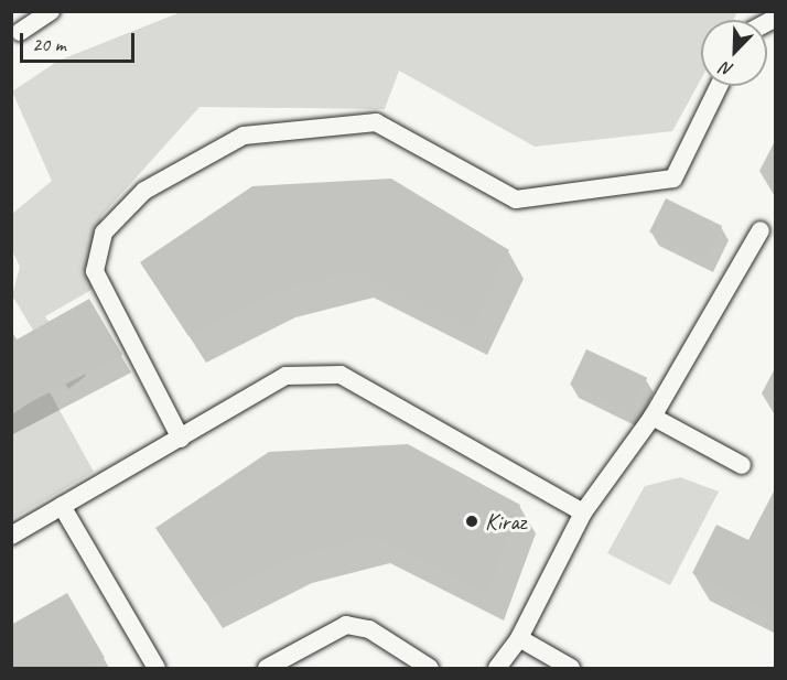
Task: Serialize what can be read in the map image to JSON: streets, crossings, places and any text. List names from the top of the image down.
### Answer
{
  "places": ["Kiraz"],
  "scale_bar": "20 m",
  "north": "bottom left"
}
